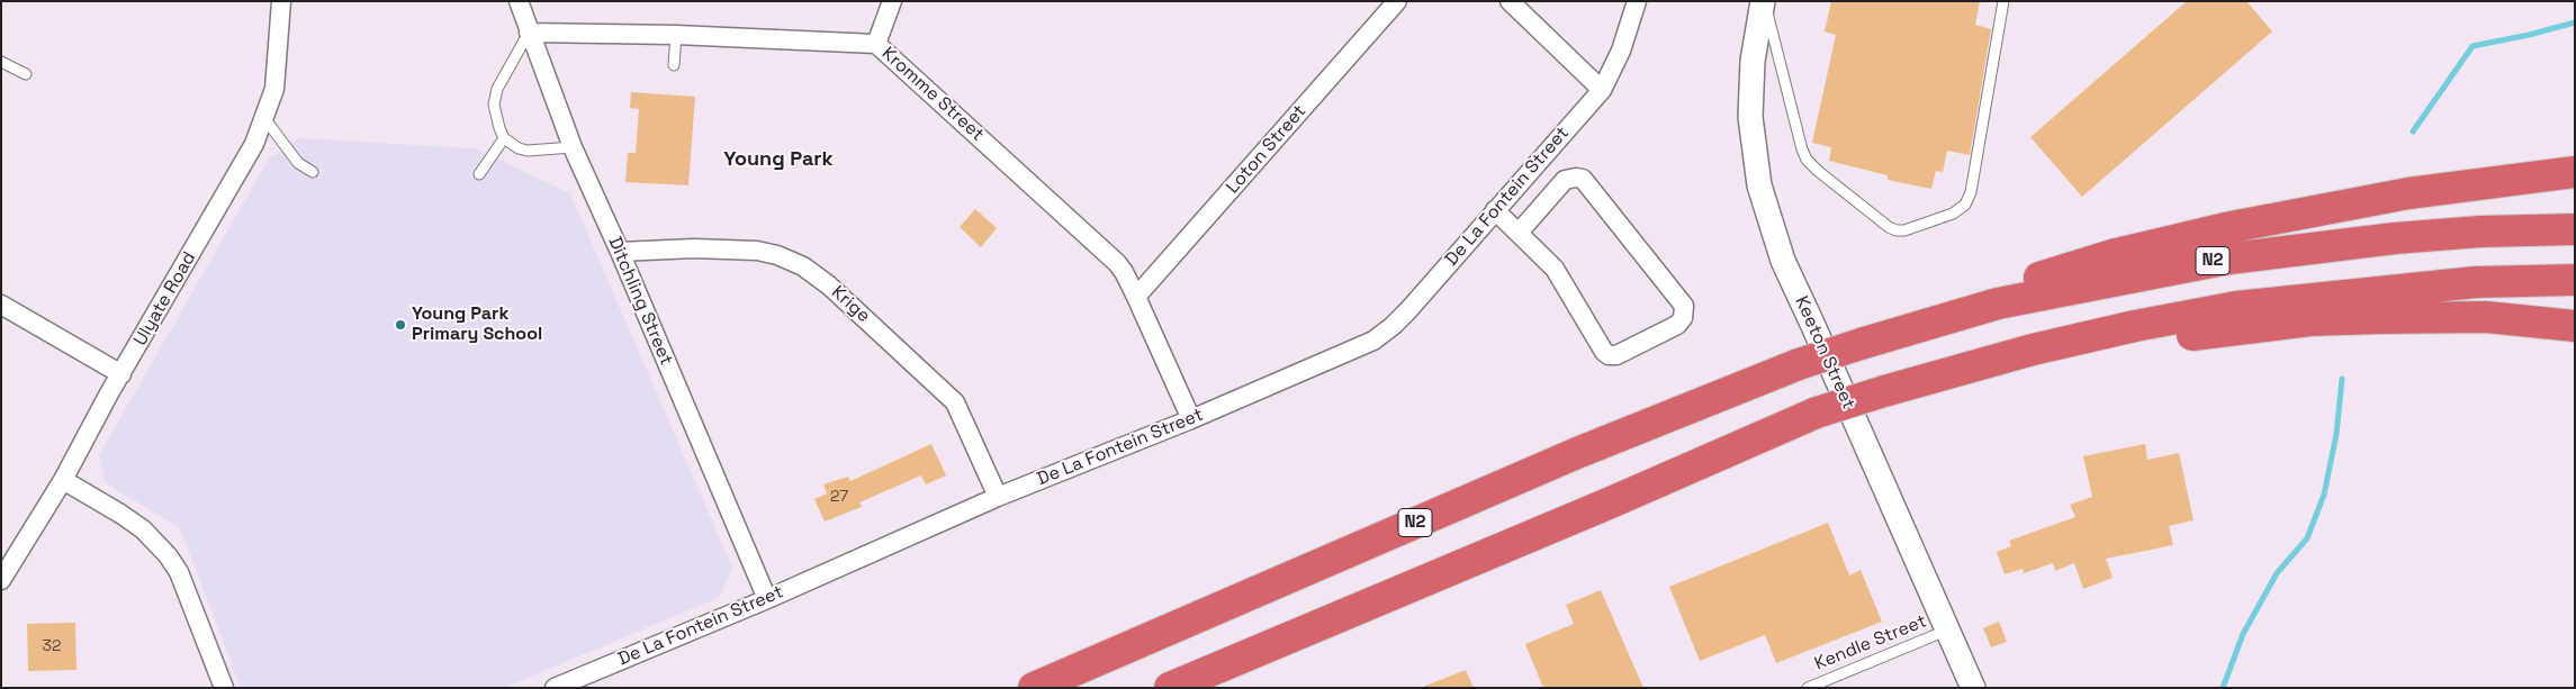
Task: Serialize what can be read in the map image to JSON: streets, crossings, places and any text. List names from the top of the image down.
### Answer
{
  "streets": {
    "highway": ["N2"],
    "street": [
      "Kromme Street",
      "Loton Street",
      "De La Fontein Street",
      "Ulyate Road",
      "Ditchling Street",
      "Krige",
      "Keeton Street"
    ],
    "lane": ["Kendle Street"]
  },
  "crossings": [
    ["Kromme Street", "Loton Street"],
    ["Kromme Street", "De La Fontein Street"],
    ["Kromme Street", "Ditchling Street"],
    ["De La Fontein Street", "Ditchling Street"],
    ["De La Fontein Street", "Krige"],
    ["Ditchling Street", "Krige"],
    ["Keeton Street", "Kendle Street"]
  ],
  "districts": ["Young Park"],
  "places": ["Young Park Primary School"],
  "house_numbers": ["27", "32"]
}
